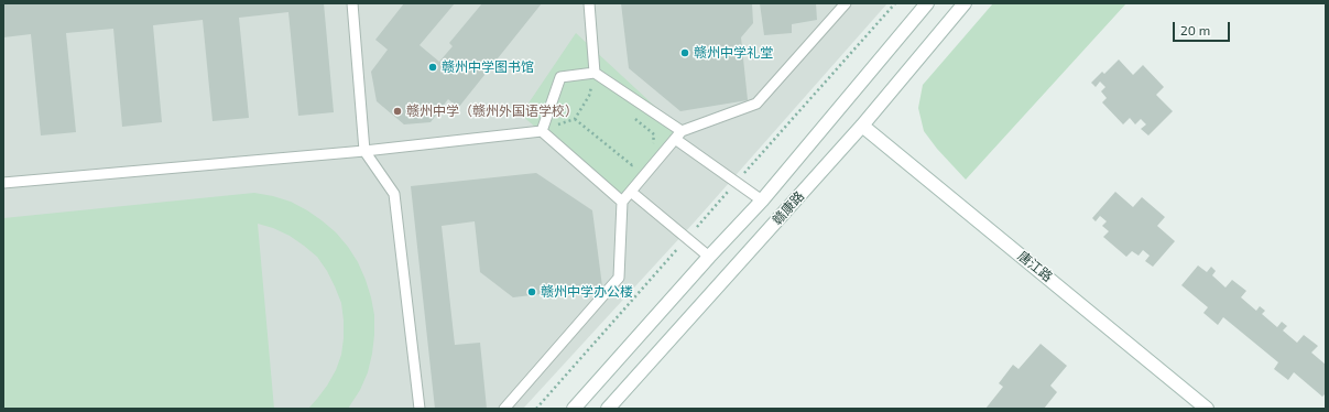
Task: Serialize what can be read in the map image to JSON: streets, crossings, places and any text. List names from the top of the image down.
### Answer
{
  "streets": {
    "main road": ["赣康路", "唐江路"]
  },
  "crossings": [
    ["赣康路", "唐江路"]
  ],
  "places": [
    "赣州中学礼堂",
    "赣州中学图书馆",
    "赣州中学（赣州外国语学校）",
    "赣州中学办公楼"
  ],
  "scale_bar": "20 m"
}
